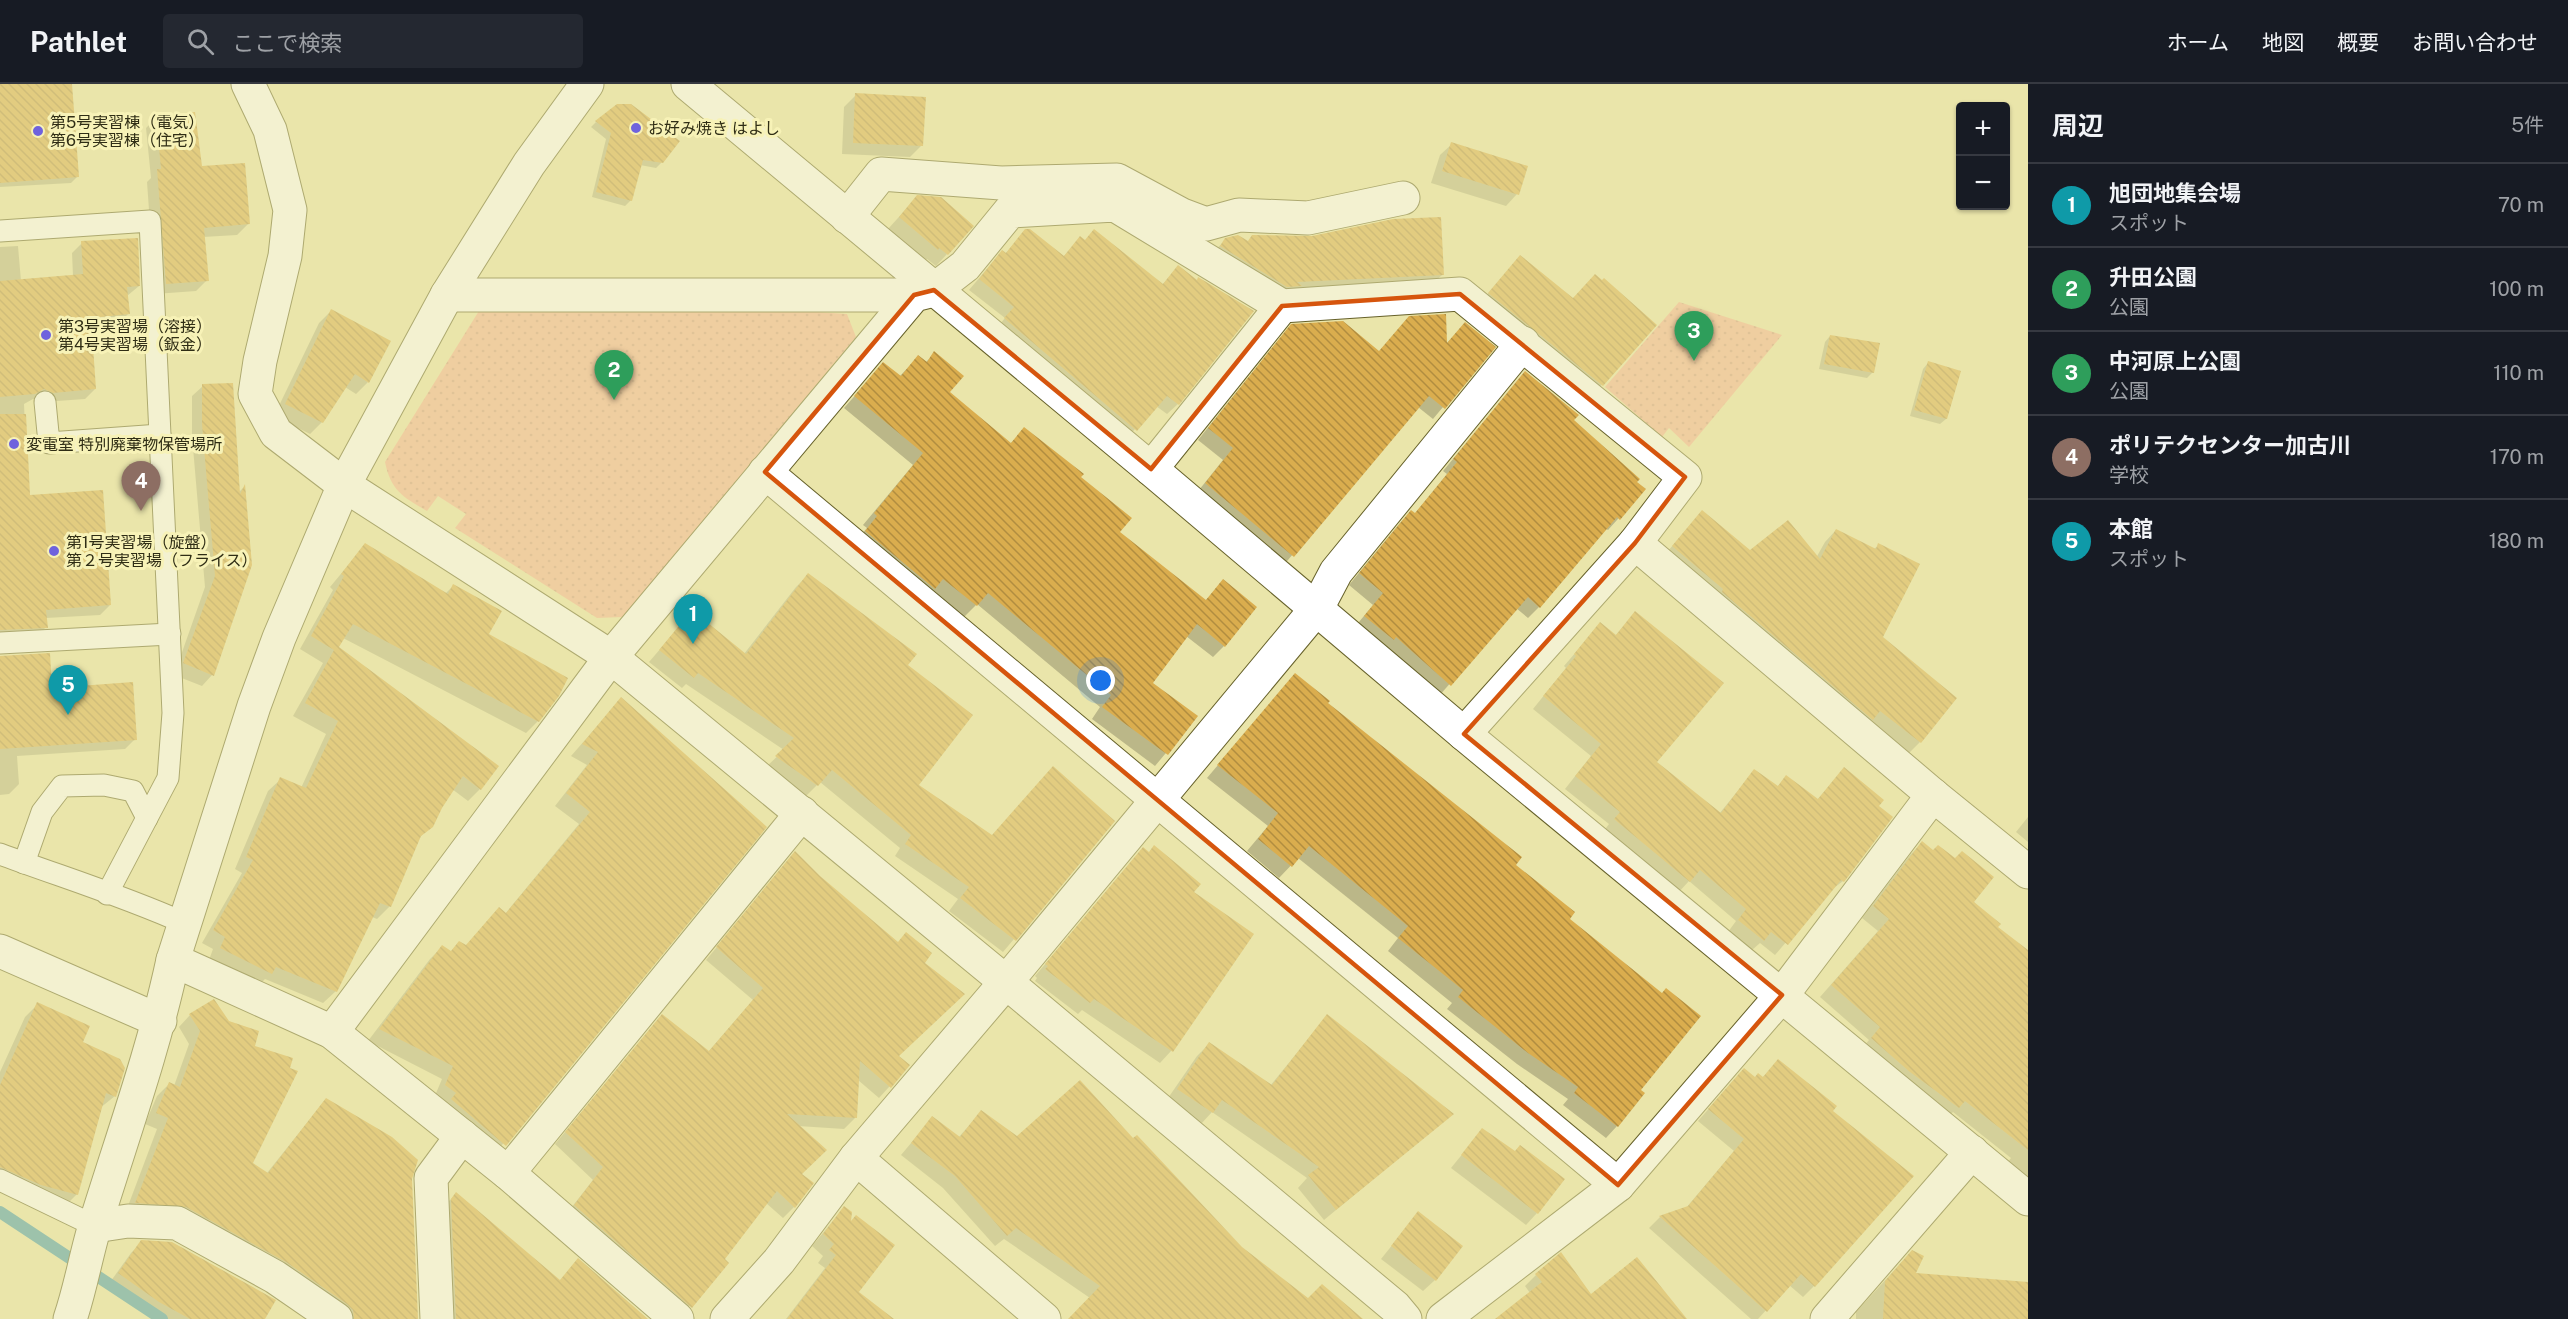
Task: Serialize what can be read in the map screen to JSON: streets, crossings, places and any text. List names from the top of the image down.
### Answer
{
  "places": [
    "お好み焼き はよし",
    "第5号実習棟（電気） 第6号実習棟（住宅）",
    "第3号実習場（溶接） 第4号実習場（鈑金）",
    "変電室 特別廃棄物保管場所",
    "第1号実習場（旋盤） 第２号実習場（フライス）"
  ],
  "page": {
    "header": "Pathlet",
    "search": "ここで検索",
    "nav": [
      "ホーム",
      "地図",
      "概要",
      "お問い合わせ"
    ],
    "heading": ["周辺", "5件"],
    "map_buttons": ["+", "−"],
    "list": [
      {
        "mark": "1",
        "name": "旭団地集会場",
        "note": "スポット",
        "value": "70 m"
      },
      {
        "mark": "2",
        "name": "升田公園",
        "note": "公園",
        "value": "100 m"
      },
      {
        "mark": "3",
        "name": "中河原上公園",
        "note": "公園",
        "value": "110 m"
      },
      {
        "mark": "4",
        "name": "ポリテクセンター加古川",
        "note": "学校",
        "value": "170 m"
      },
      {
        "mark": "5",
        "name": "本館",
        "note": "スポット",
        "value": "180 m"
      }
    ],
    "pins": [
      "3",
      "2",
      "4",
      "1",
      "5"
    ]
  }
}
